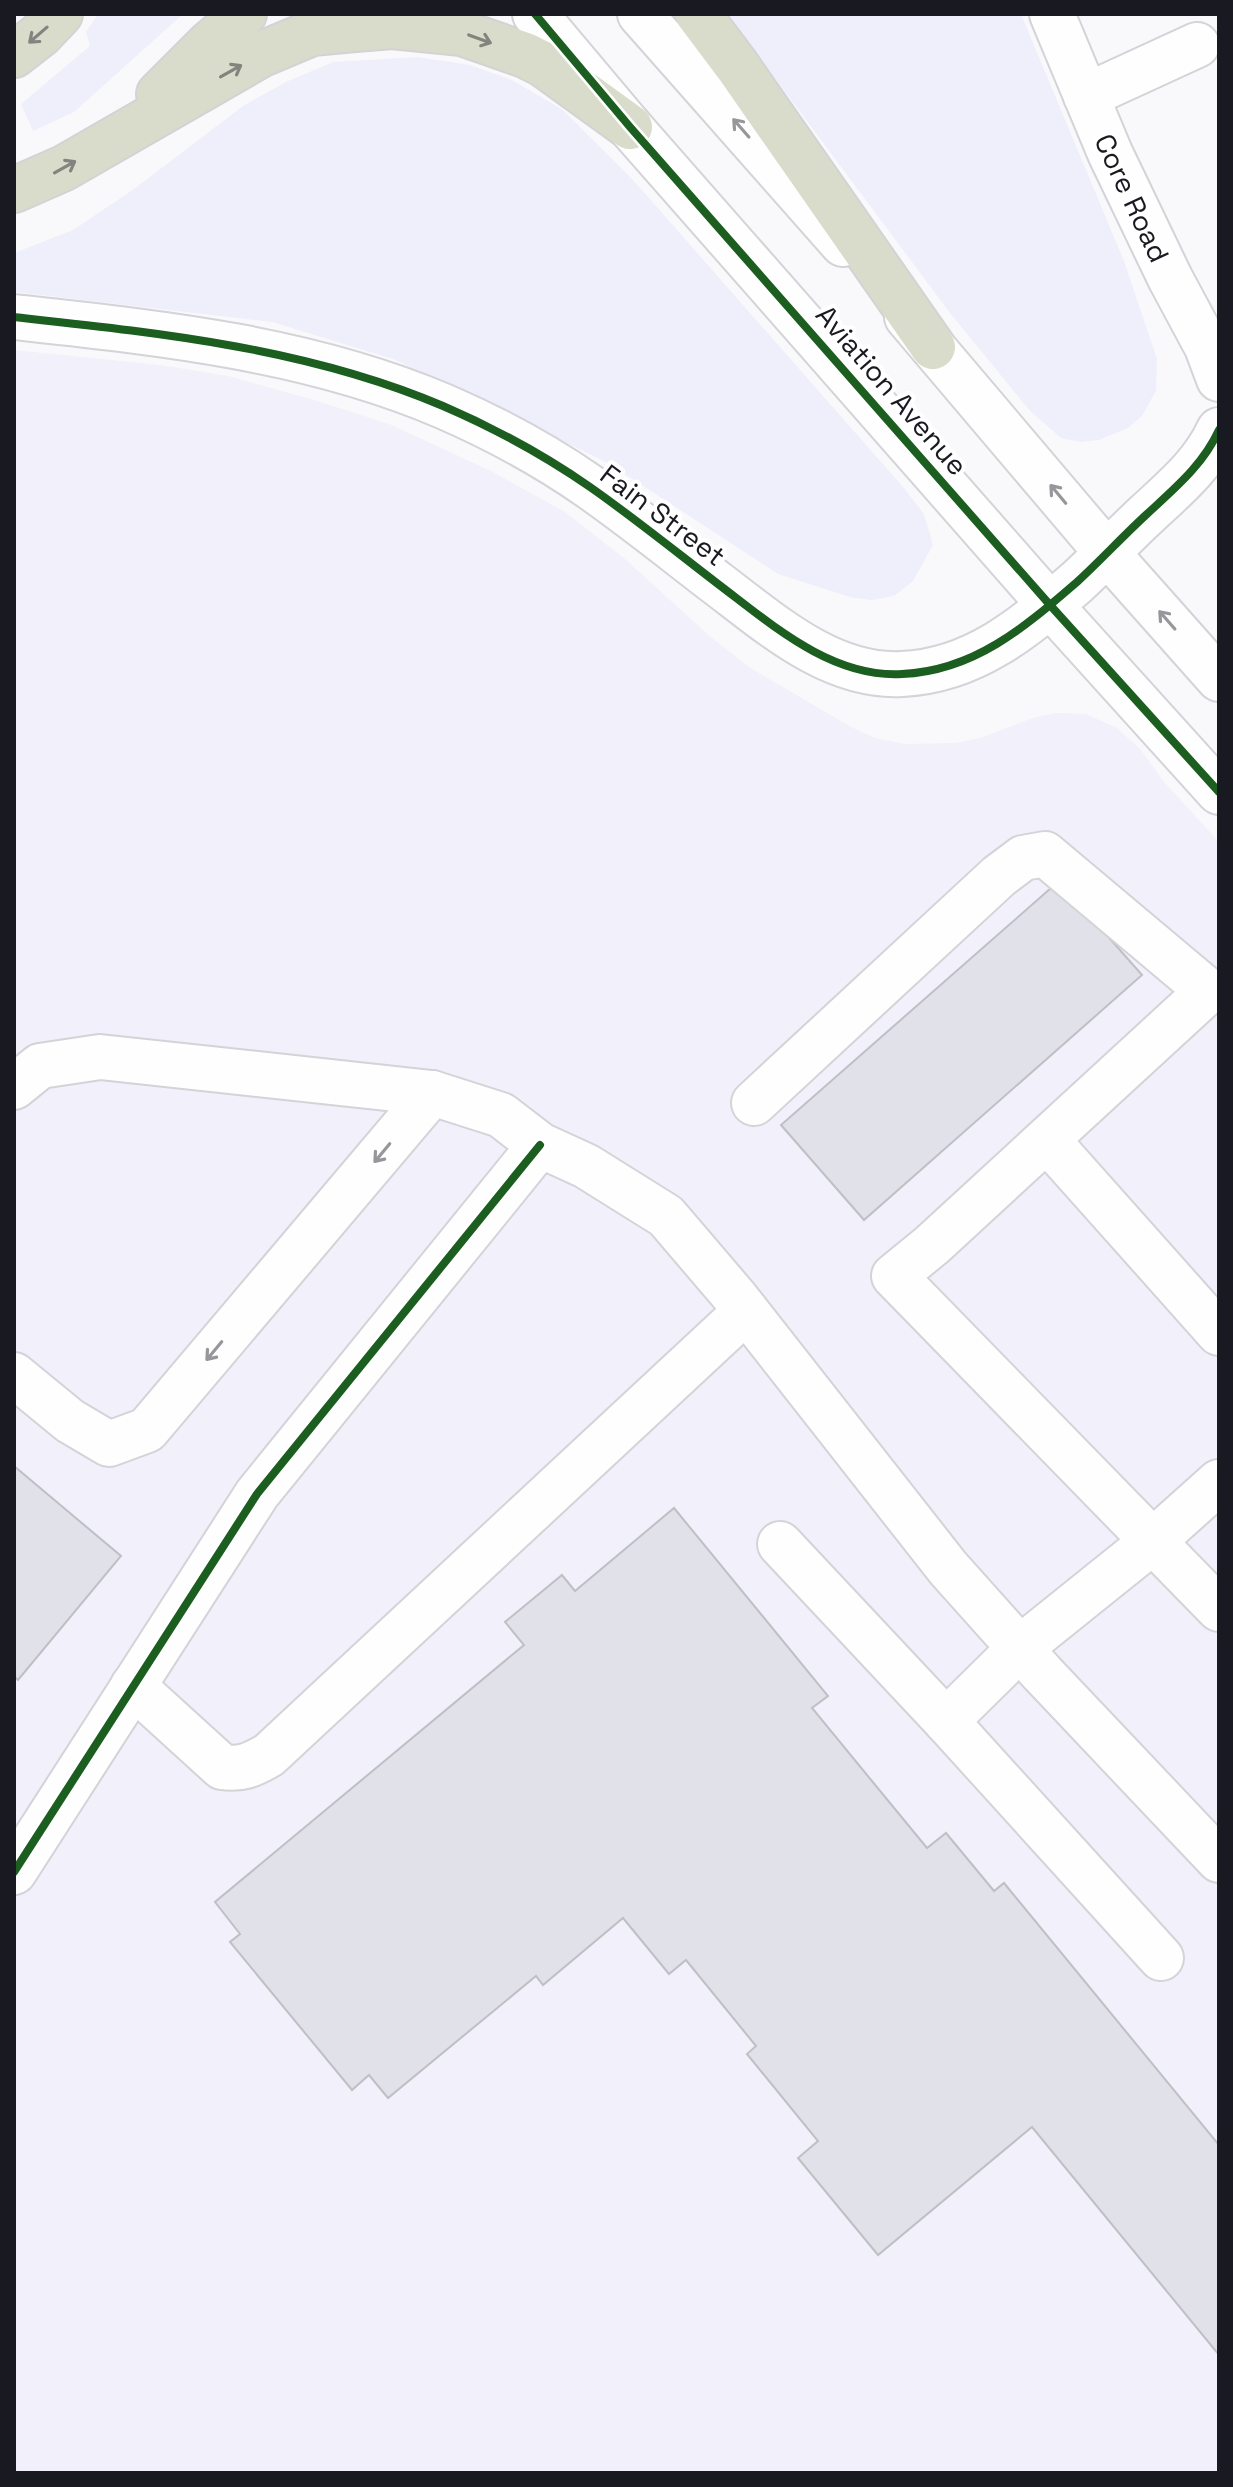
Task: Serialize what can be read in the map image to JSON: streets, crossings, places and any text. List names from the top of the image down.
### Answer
{
  "streets": {
    "street": ["Core Road", "Aviation Avenue", "Fain Street"]
  },
  "crossings": [
    ["Aviation Avenue", "Fain Street"]
  ]
}
